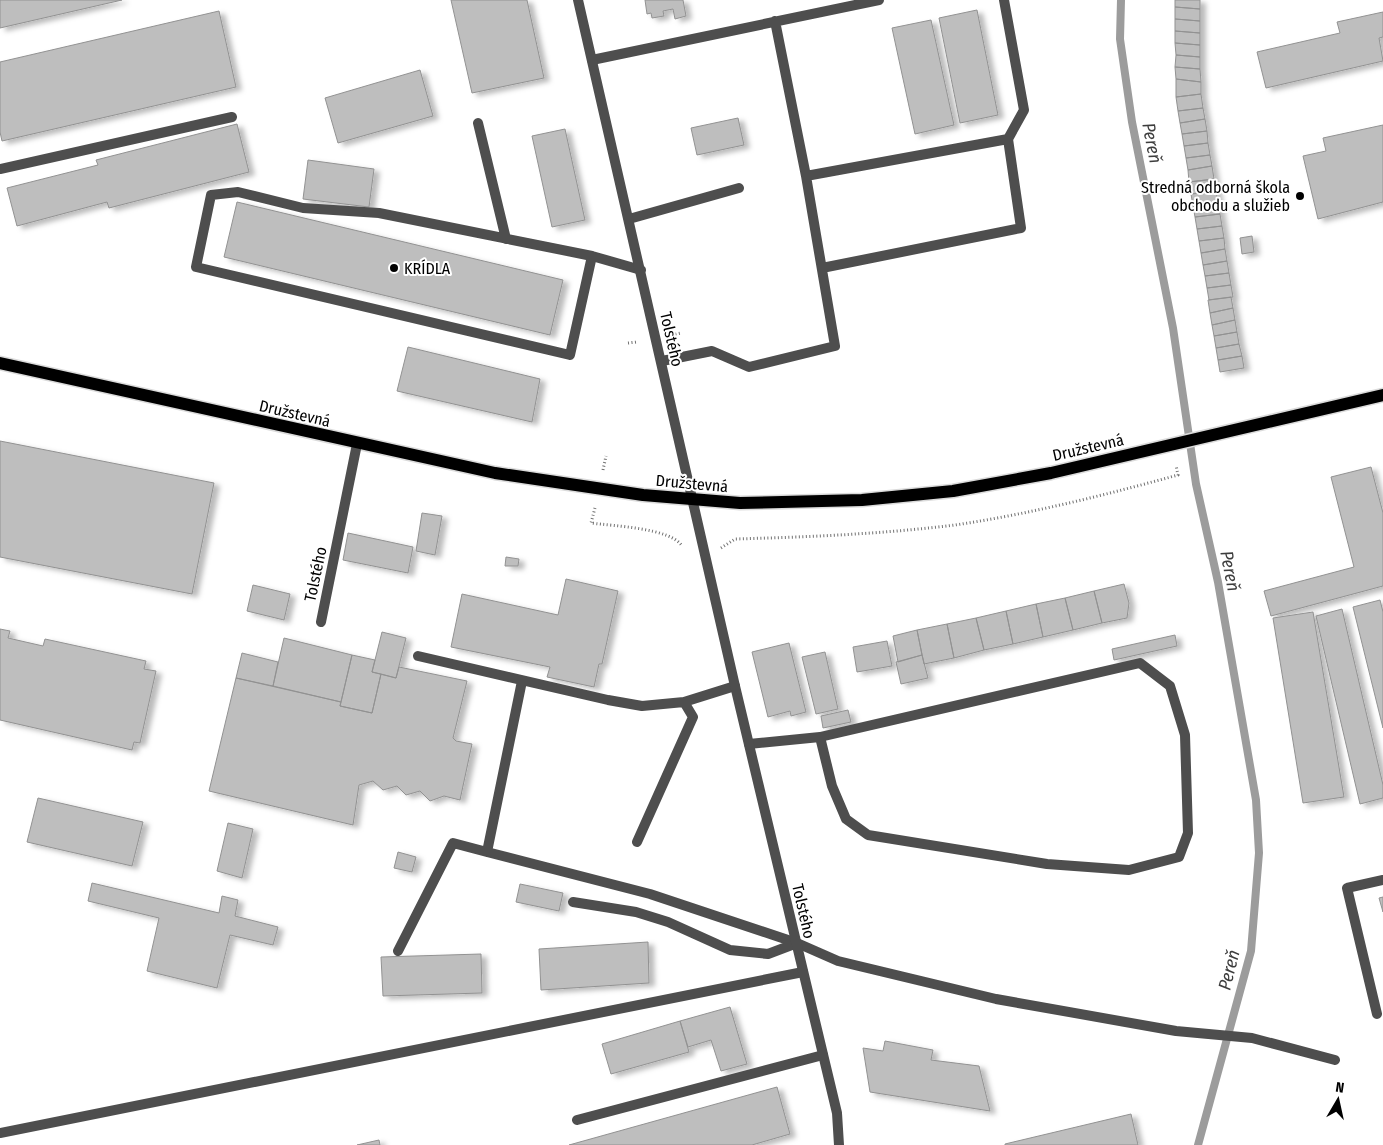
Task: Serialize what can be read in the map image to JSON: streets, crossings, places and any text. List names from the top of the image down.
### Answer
{
  "streets": {
    "main road": ["Družstevná"],
    "street": ["Tolstého"]
  },
  "crossings": [
    ["Tolstého", "Družstevná"]
  ],
  "water": ["Pereň"],
  "places": ["Stredná odborná škola obchodu a služieb", "KRÍDLA"],
  "north": "top"
}
